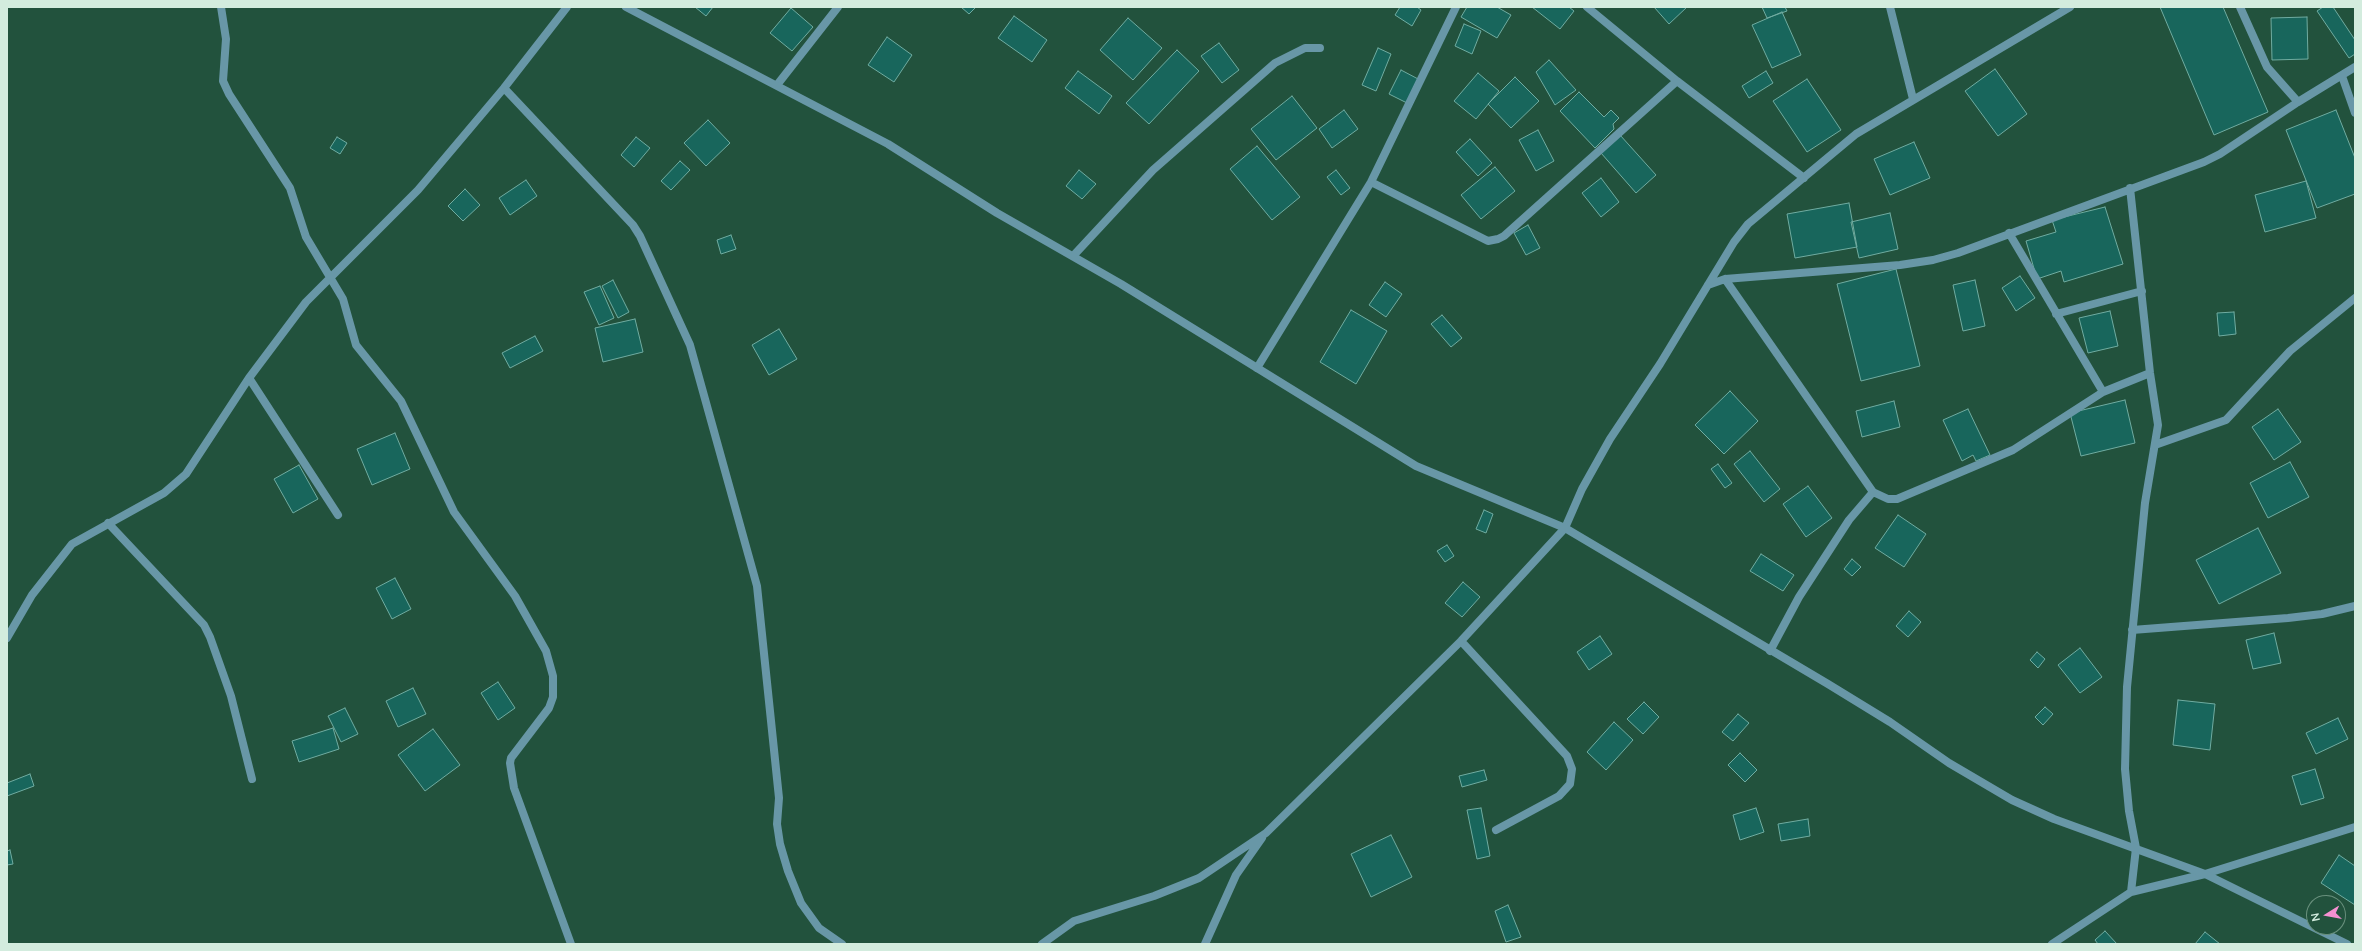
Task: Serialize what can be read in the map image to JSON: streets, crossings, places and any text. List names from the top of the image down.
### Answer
{
  "north": "left"
}
